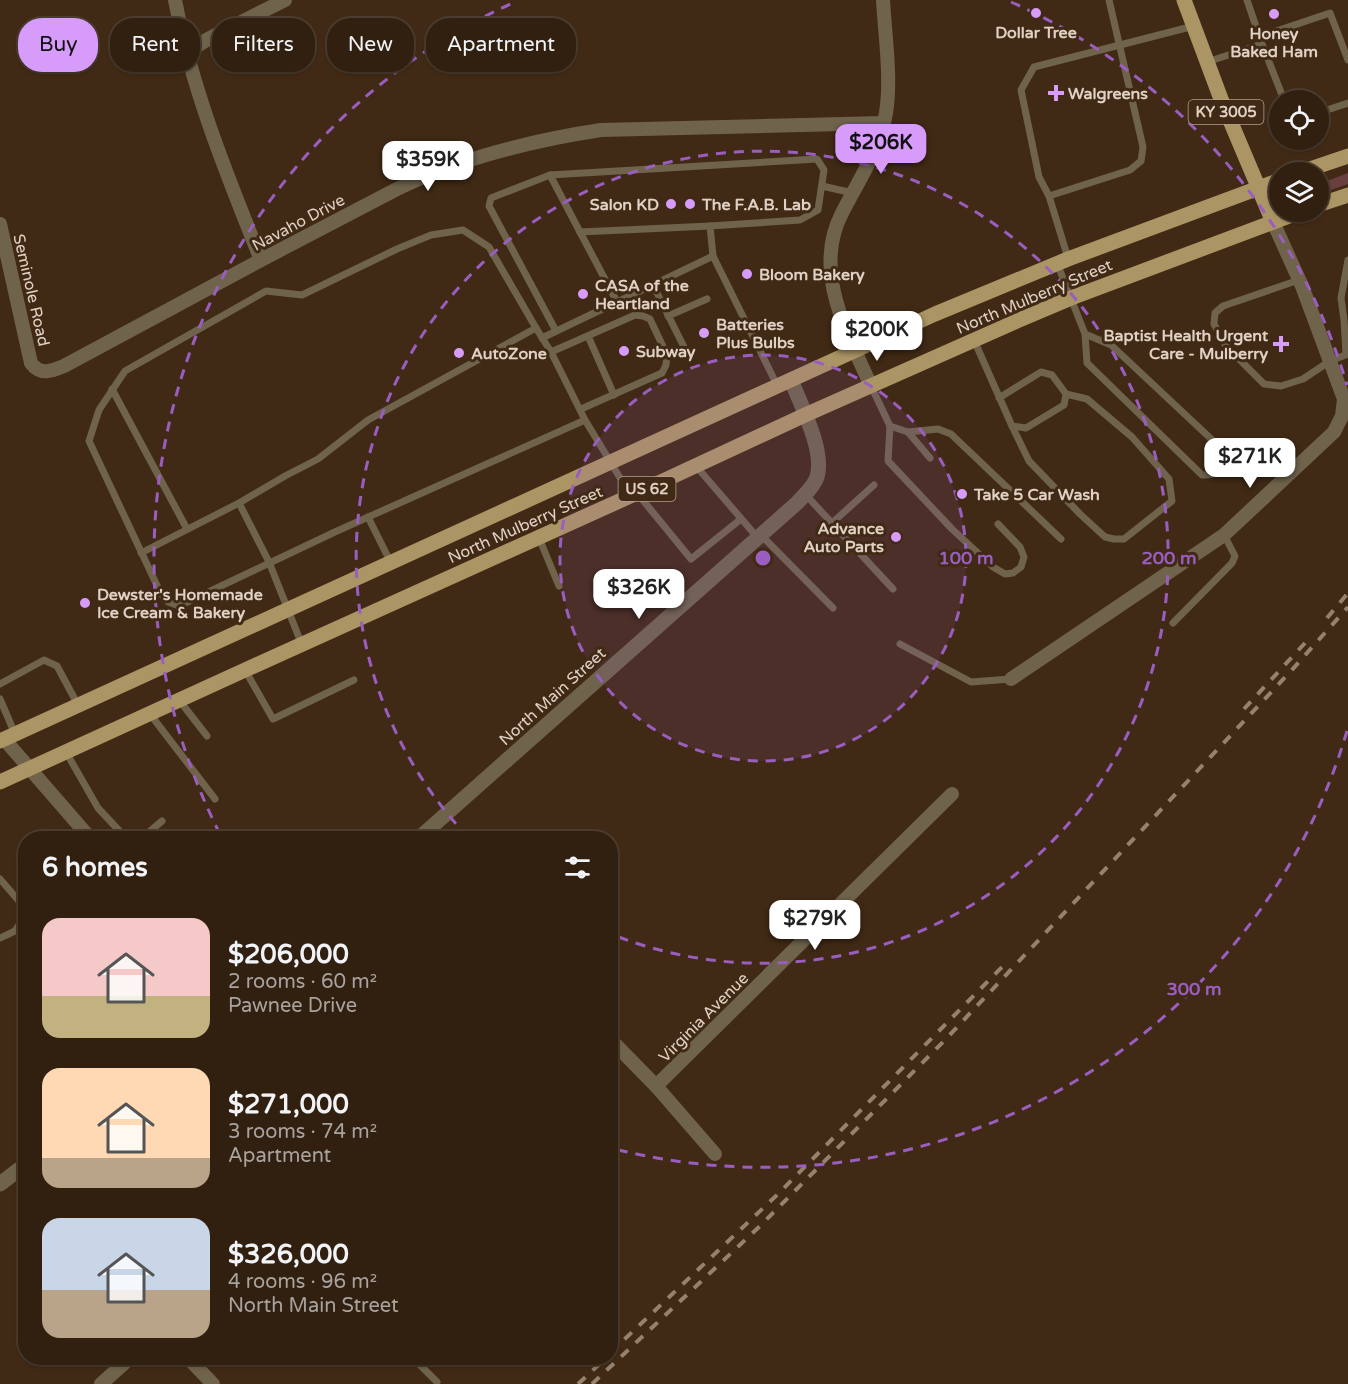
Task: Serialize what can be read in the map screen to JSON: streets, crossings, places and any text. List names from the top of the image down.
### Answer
{
  "streets": {
    "main road": ["KY 3005", "North Mulberry Street", "US 62"],
    "street": [
      "Navaho Drive",
      "Seminole Road",
      "North Main Street",
      "Virginia Avenue"
    ]
  },
  "crossings": [
    ["KY 3005", "North Mulberry Street"],
    ["Navaho Drive", "Seminole Road"],
    ["North Mulberry Street", "North Main Street"]
  ],
  "places": {
    "other": [
      "Dollar Tree",
      "Honey Baked Ham",
      "Salon KD",
      "The F.A.B. Lab",
      "Bloom Bakery",
      "CASA of the Heartland",
      "Batteries Plus Bulbs",
      "Subway",
      "AutoZone",
      "Take 5 Car Wash",
      "Advance Auto Parts",
      "Dewster's Homemade Ice Cream & Bakery"
    ],
    "health": ["Walgreens", "Baptist Health Urgent Care - Mulberry"]
  },
  "page": {
    "chip": [
      "Buy",
      "Rent",
      "Filters",
      "New",
      "Apartment"
    ],
    "price": [
      "$206K",
      "$359K",
      "$200K",
      "$271K",
      "$326K",
      "$279K"
    ],
    "heading": "6 homes",
    "list": [
      {
        "name": "$206,000",
        "note": "2 rooms · 60 m² · Pawnee Drive"
      },
      {
        "name": "$271,000",
        "note": "3 rooms · 74 m² · Apartment"
      },
      {
        "name": "$326,000",
        "note": "4 rooms · 96 m² · North Main Street"
      }
    ]
  },
  "rings": ["100 m", "200 m", "300 m"]
}
